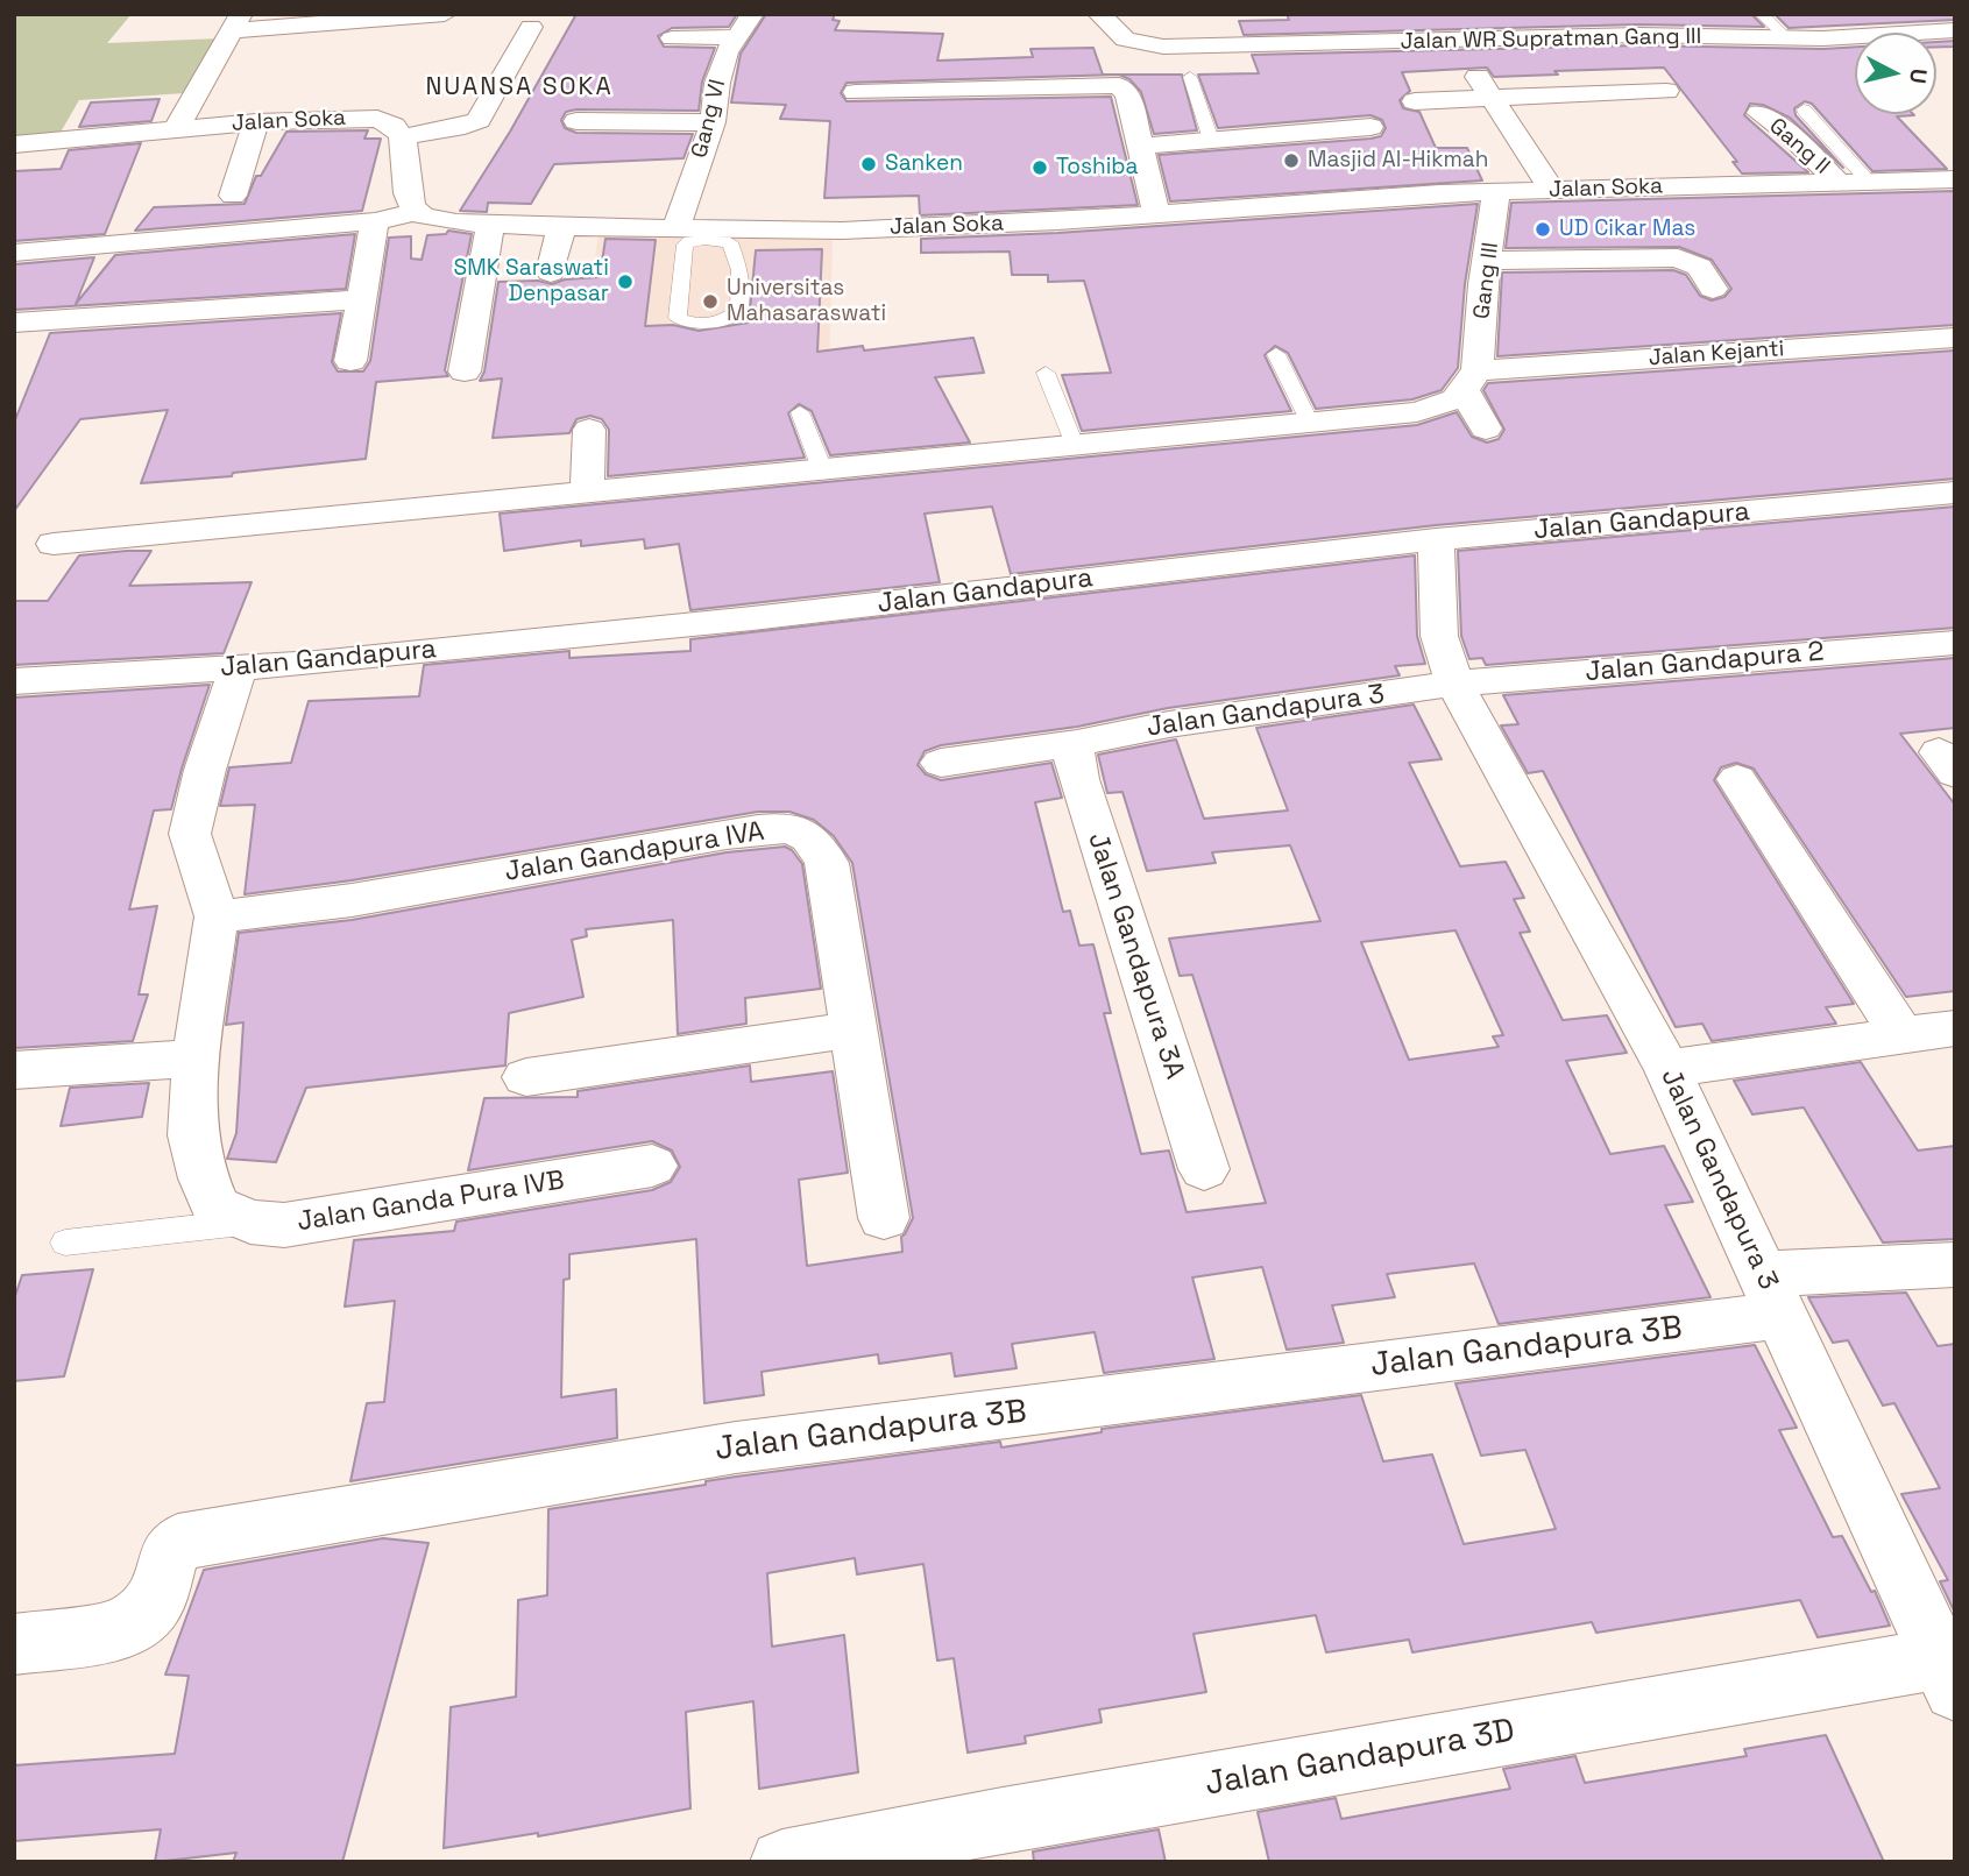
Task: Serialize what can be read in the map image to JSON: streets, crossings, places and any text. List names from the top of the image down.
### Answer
{
  "streets": {
    "street": [
      "Jalan WR Supratman Gang III",
      "Gang VI",
      "Jalan Soka",
      "Gang II",
      "Gang III",
      "Jalan Kejanti",
      "Jalan Gandapura",
      "Jalan Gandapura 2",
      "Jalan Gandapura 3",
      "Jalan Gandapura IVA",
      "Jalan Gandapura 3A",
      "Jalan Ganda Pura IVB",
      "Jalan Gandapura 3B",
      "Jalan Gandapura 3D"
    ]
  },
  "crossings": [
    ["Gang VI", "Jalan Soka"],
    ["Jalan Soka", "Gang II"],
    ["Jalan Soka", "Gang III"],
    ["Gang III", "Jalan Kejanti"],
    ["Jalan Gandapura", "Jalan Gandapura 3"],
    ["Jalan Gandapura 2", "Jalan Gandapura 3"],
    ["Jalan Gandapura 3", "Jalan Gandapura 3A"],
    ["Jalan Gandapura 3", "Jalan Gandapura 3B"],
    ["Jalan Gandapura 3", "Jalan Gandapura 3D"],
    ["Jalan Gandapura IVA", "Jalan Ganda Pura IVB"]
  ],
  "districts": ["NUANSA SOKA"],
  "places": [
    "Masjid Al-Hikmah",
    "Sanken",
    "Toshiba",
    "UD Cikar Mas",
    "SMK Saraswati Denpasar",
    "Universitas Mahasaraswati"
  ],
  "north": "right"
}
